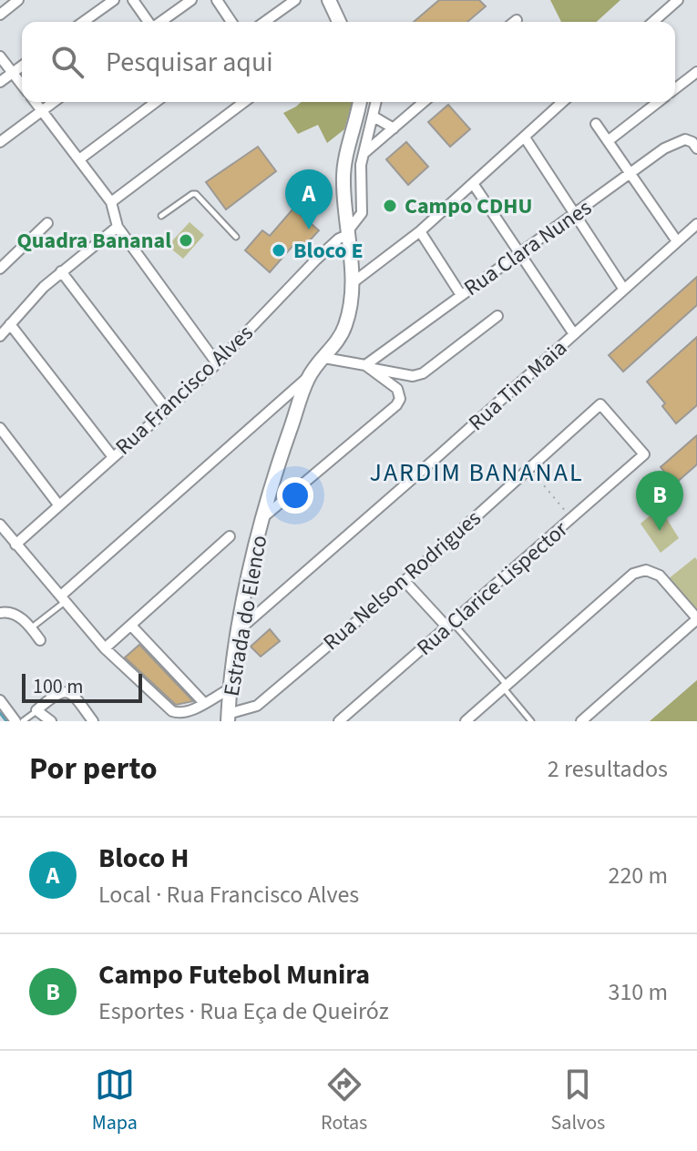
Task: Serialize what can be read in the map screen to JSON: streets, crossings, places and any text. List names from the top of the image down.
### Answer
{
  "streets": {
    "street": [
      "Rua Clara Nunes",
      "Rua Tim Maia",
      "Rua Francisco Alves",
      "Rua Nelson Rodrigues",
      "Rua Clarice Lispector",
      "Estrada do Elenco"
    ]
  },
  "crossings": [
    ["Rua Tim Maia", "Estrada do Elenco"],
    ["Rua Francisco Alves", "Estrada do Elenco"],
    ["Rua Nelson Rodrigues", "Rua Clarice Lispector"],
    ["Rua Nelson Rodrigues", "Estrada do Elenco"]
  ],
  "districts": ["JARDIM BANANAL"],
  "places": ["Campo CDHU", "Quadra Bananal", "Bloco E"],
  "scale_bar": "100 m",
  "page": {
    "search": "Pesquisar aqui",
    "pins": ["A", "B"],
    "scale": "100 m",
    "heading": ["Por perto", "2 resultados"],
    "list": [
      {
        "mark": "A",
        "name": "Bloco H",
        "note": "Local · Rua Francisco Alves",
        "value": "220 m"
      },
      {
        "mark": "B",
        "name": "Campo Futebol Munira",
        "note": "Esportes · Rua Eça de Queiróz",
        "value": "310 m"
      }
    ],
    "nav": ["Mapa", "Rotas", "Salvos"]
  }
}
